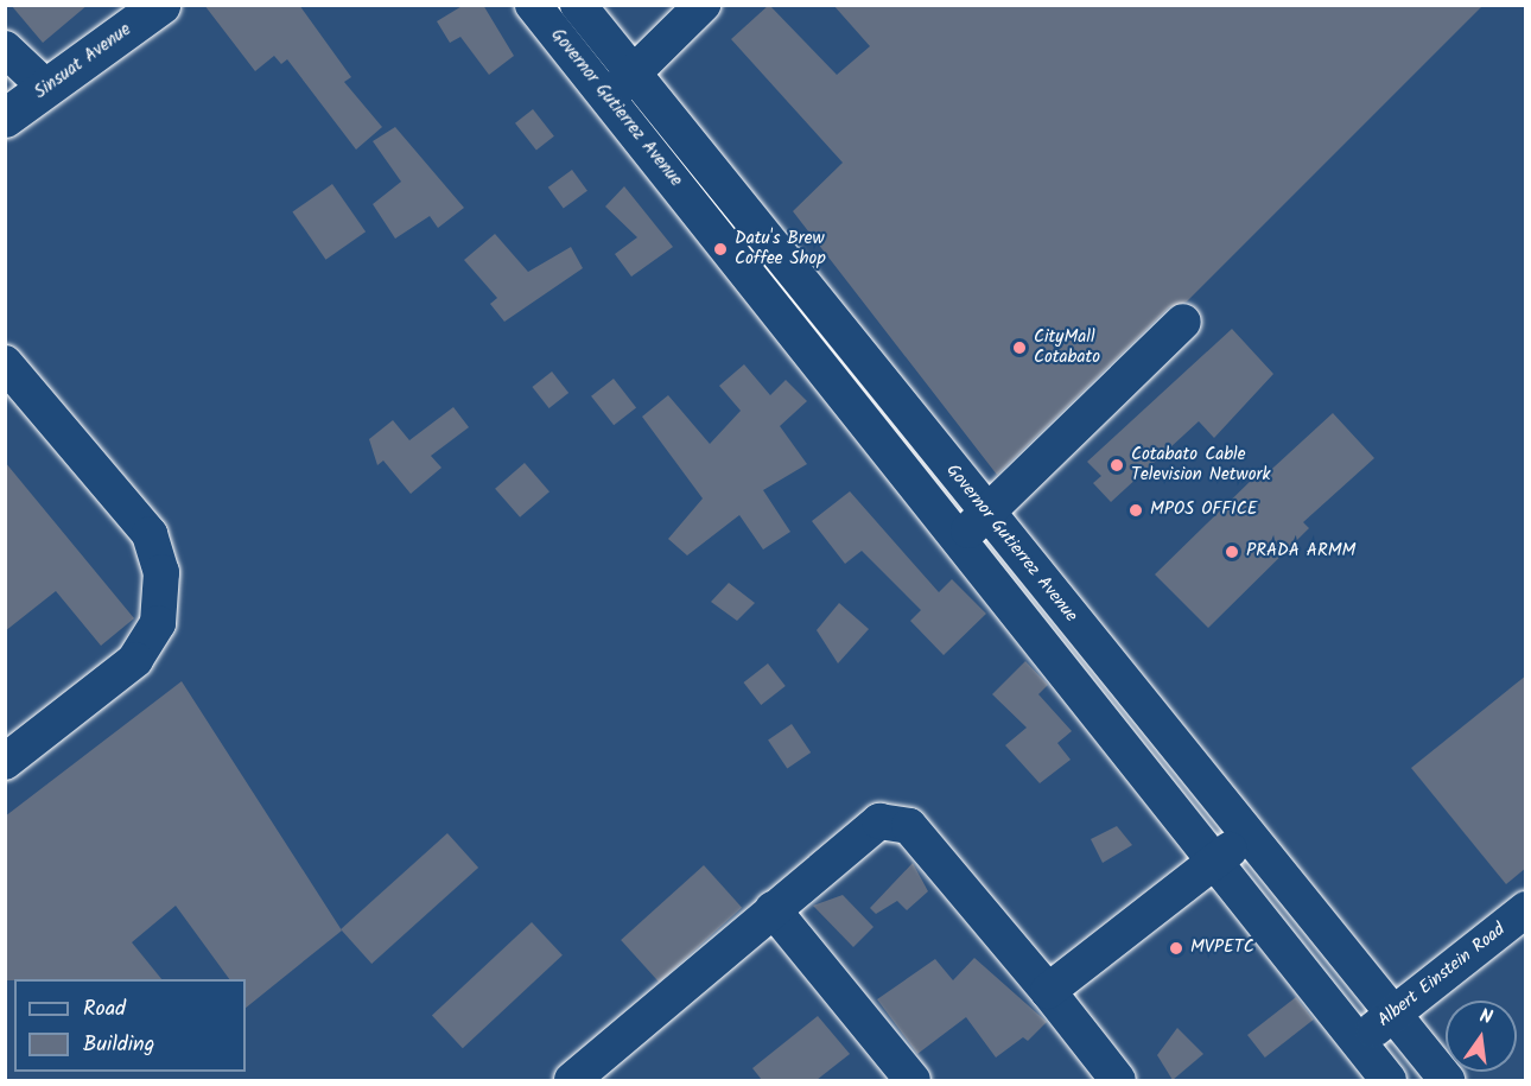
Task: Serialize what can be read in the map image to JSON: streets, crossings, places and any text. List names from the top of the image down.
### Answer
{
  "streets": {
    "main road": ["Sinsuat Avenue"],
    "street": ["Governor Gutierrez Avenue", "Albert Einstein Road"]
  },
  "crossings": [
    ["Governor Gutierrez Avenue", "Albert Einstein Road"]
  ],
  "places": [
    "Datu's Brew Coffee Shop",
    "CityMall Cotabato",
    "Cotabato Cable Television Network",
    "MPOS OFFICE",
    "PRADA ARMM",
    "MVPETC"
  ],
  "legend": ["Road", "Building"],
  "north": "top"
}
